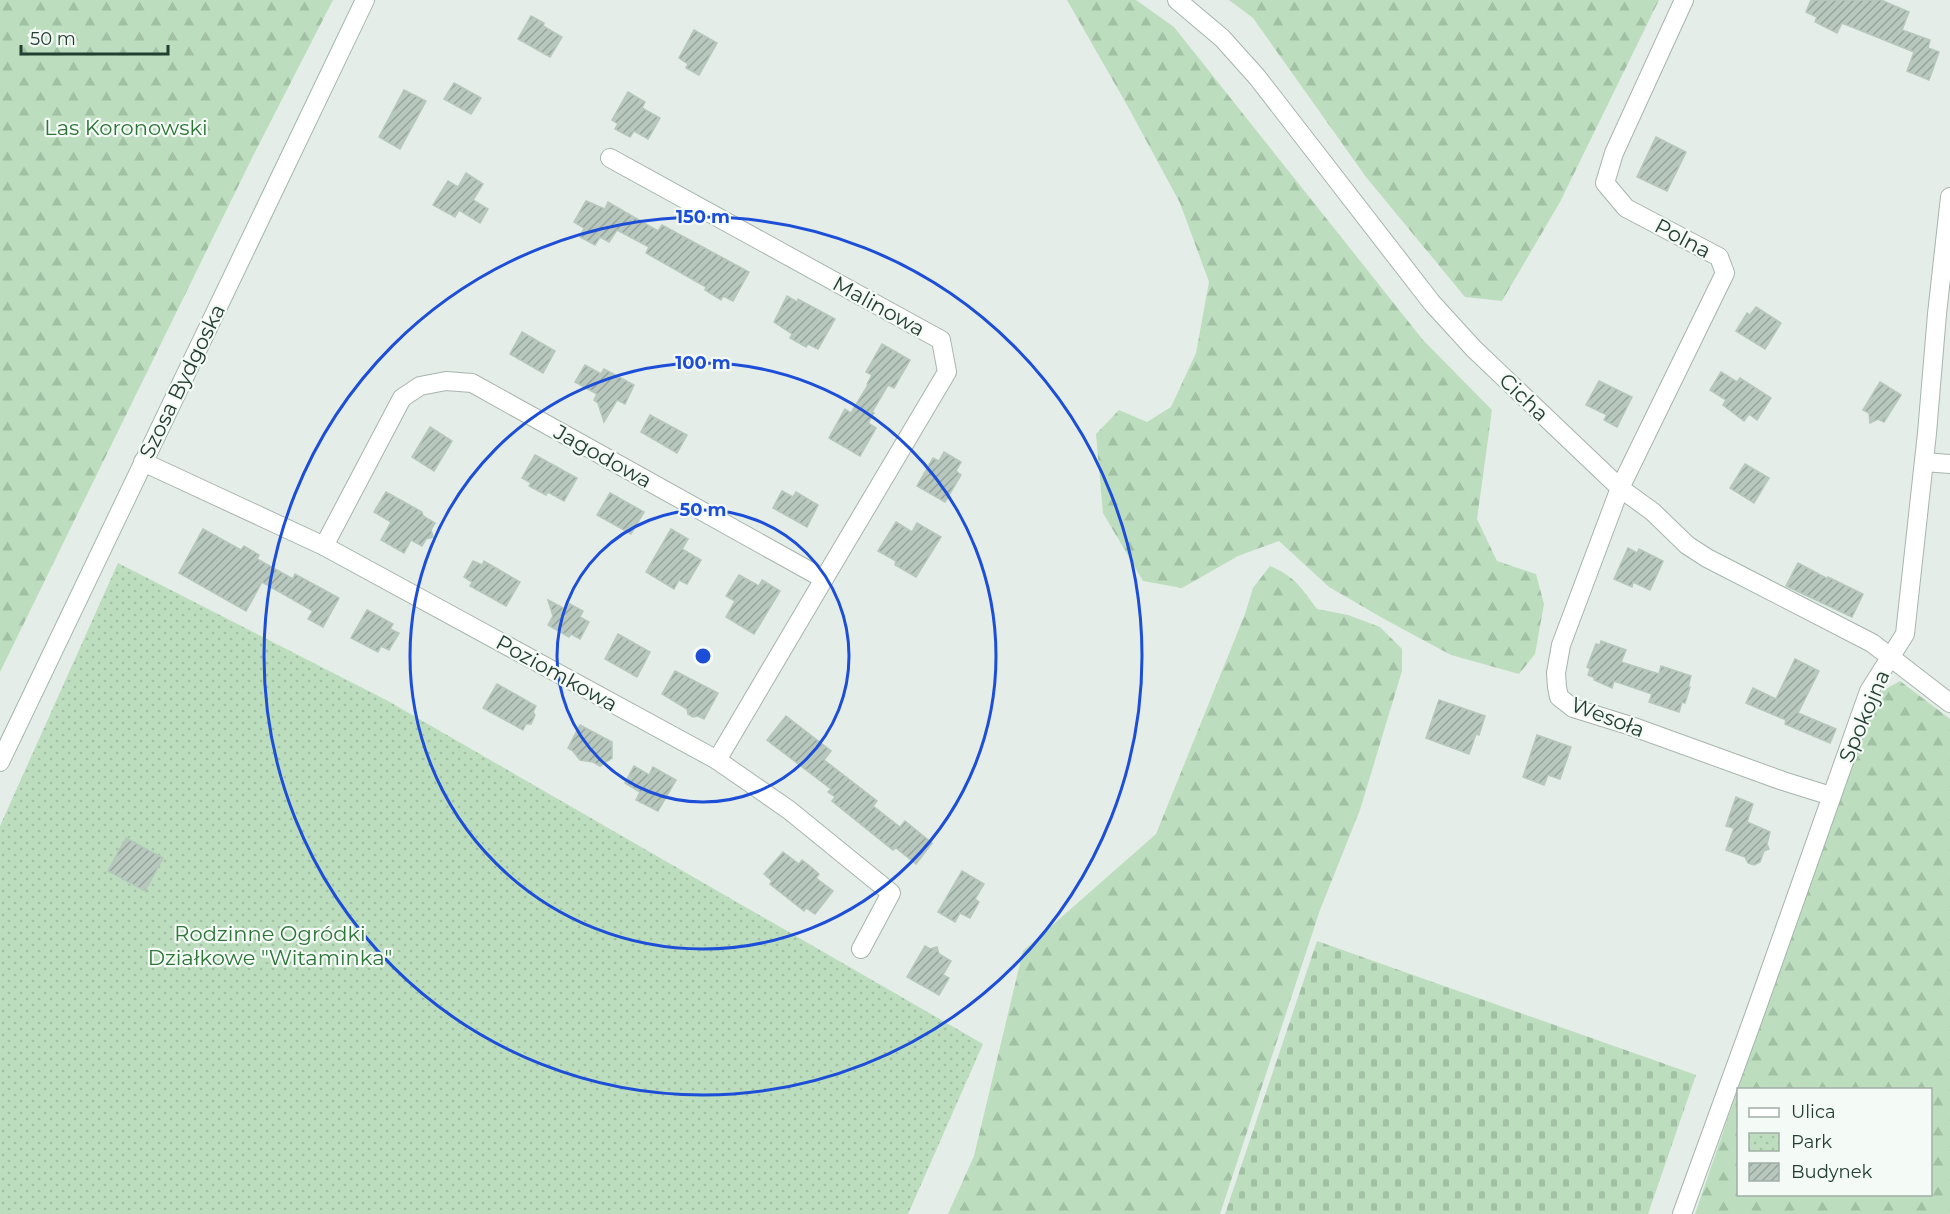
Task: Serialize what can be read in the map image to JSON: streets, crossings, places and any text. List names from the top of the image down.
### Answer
{
  "streets": {
    "street": [
      "Polna",
      "Malinowa",
      "Szosa Bydgoska",
      "Cicha",
      "Jagodowa",
      "Poziomkowa",
      "Spokojna",
      "Wesoła"
    ]
  },
  "crossings": [
    ["Polna", "Cicha"],
    ["Polna", "Wesoła"],
    ["Malinowa", "Jagodowa"],
    ["Szosa Bydgoska", "Poziomkowa"],
    ["Cicha", "Spokojna"],
    ["Cicha", "Wesoła"],
    ["Jagodowa", "Poziomkowa"],
    ["Spokojna", "Wesoła"]
  ],
  "parks": ["Las Koronowski", "Rodzinne Ogródki Działkowe \"Witaminka\""],
  "legend": ["Ulica", "Park", "Budynek"],
  "scale_bar": "50 m",
  "rings": ["150 m", "100 m", "50 m"]
}
